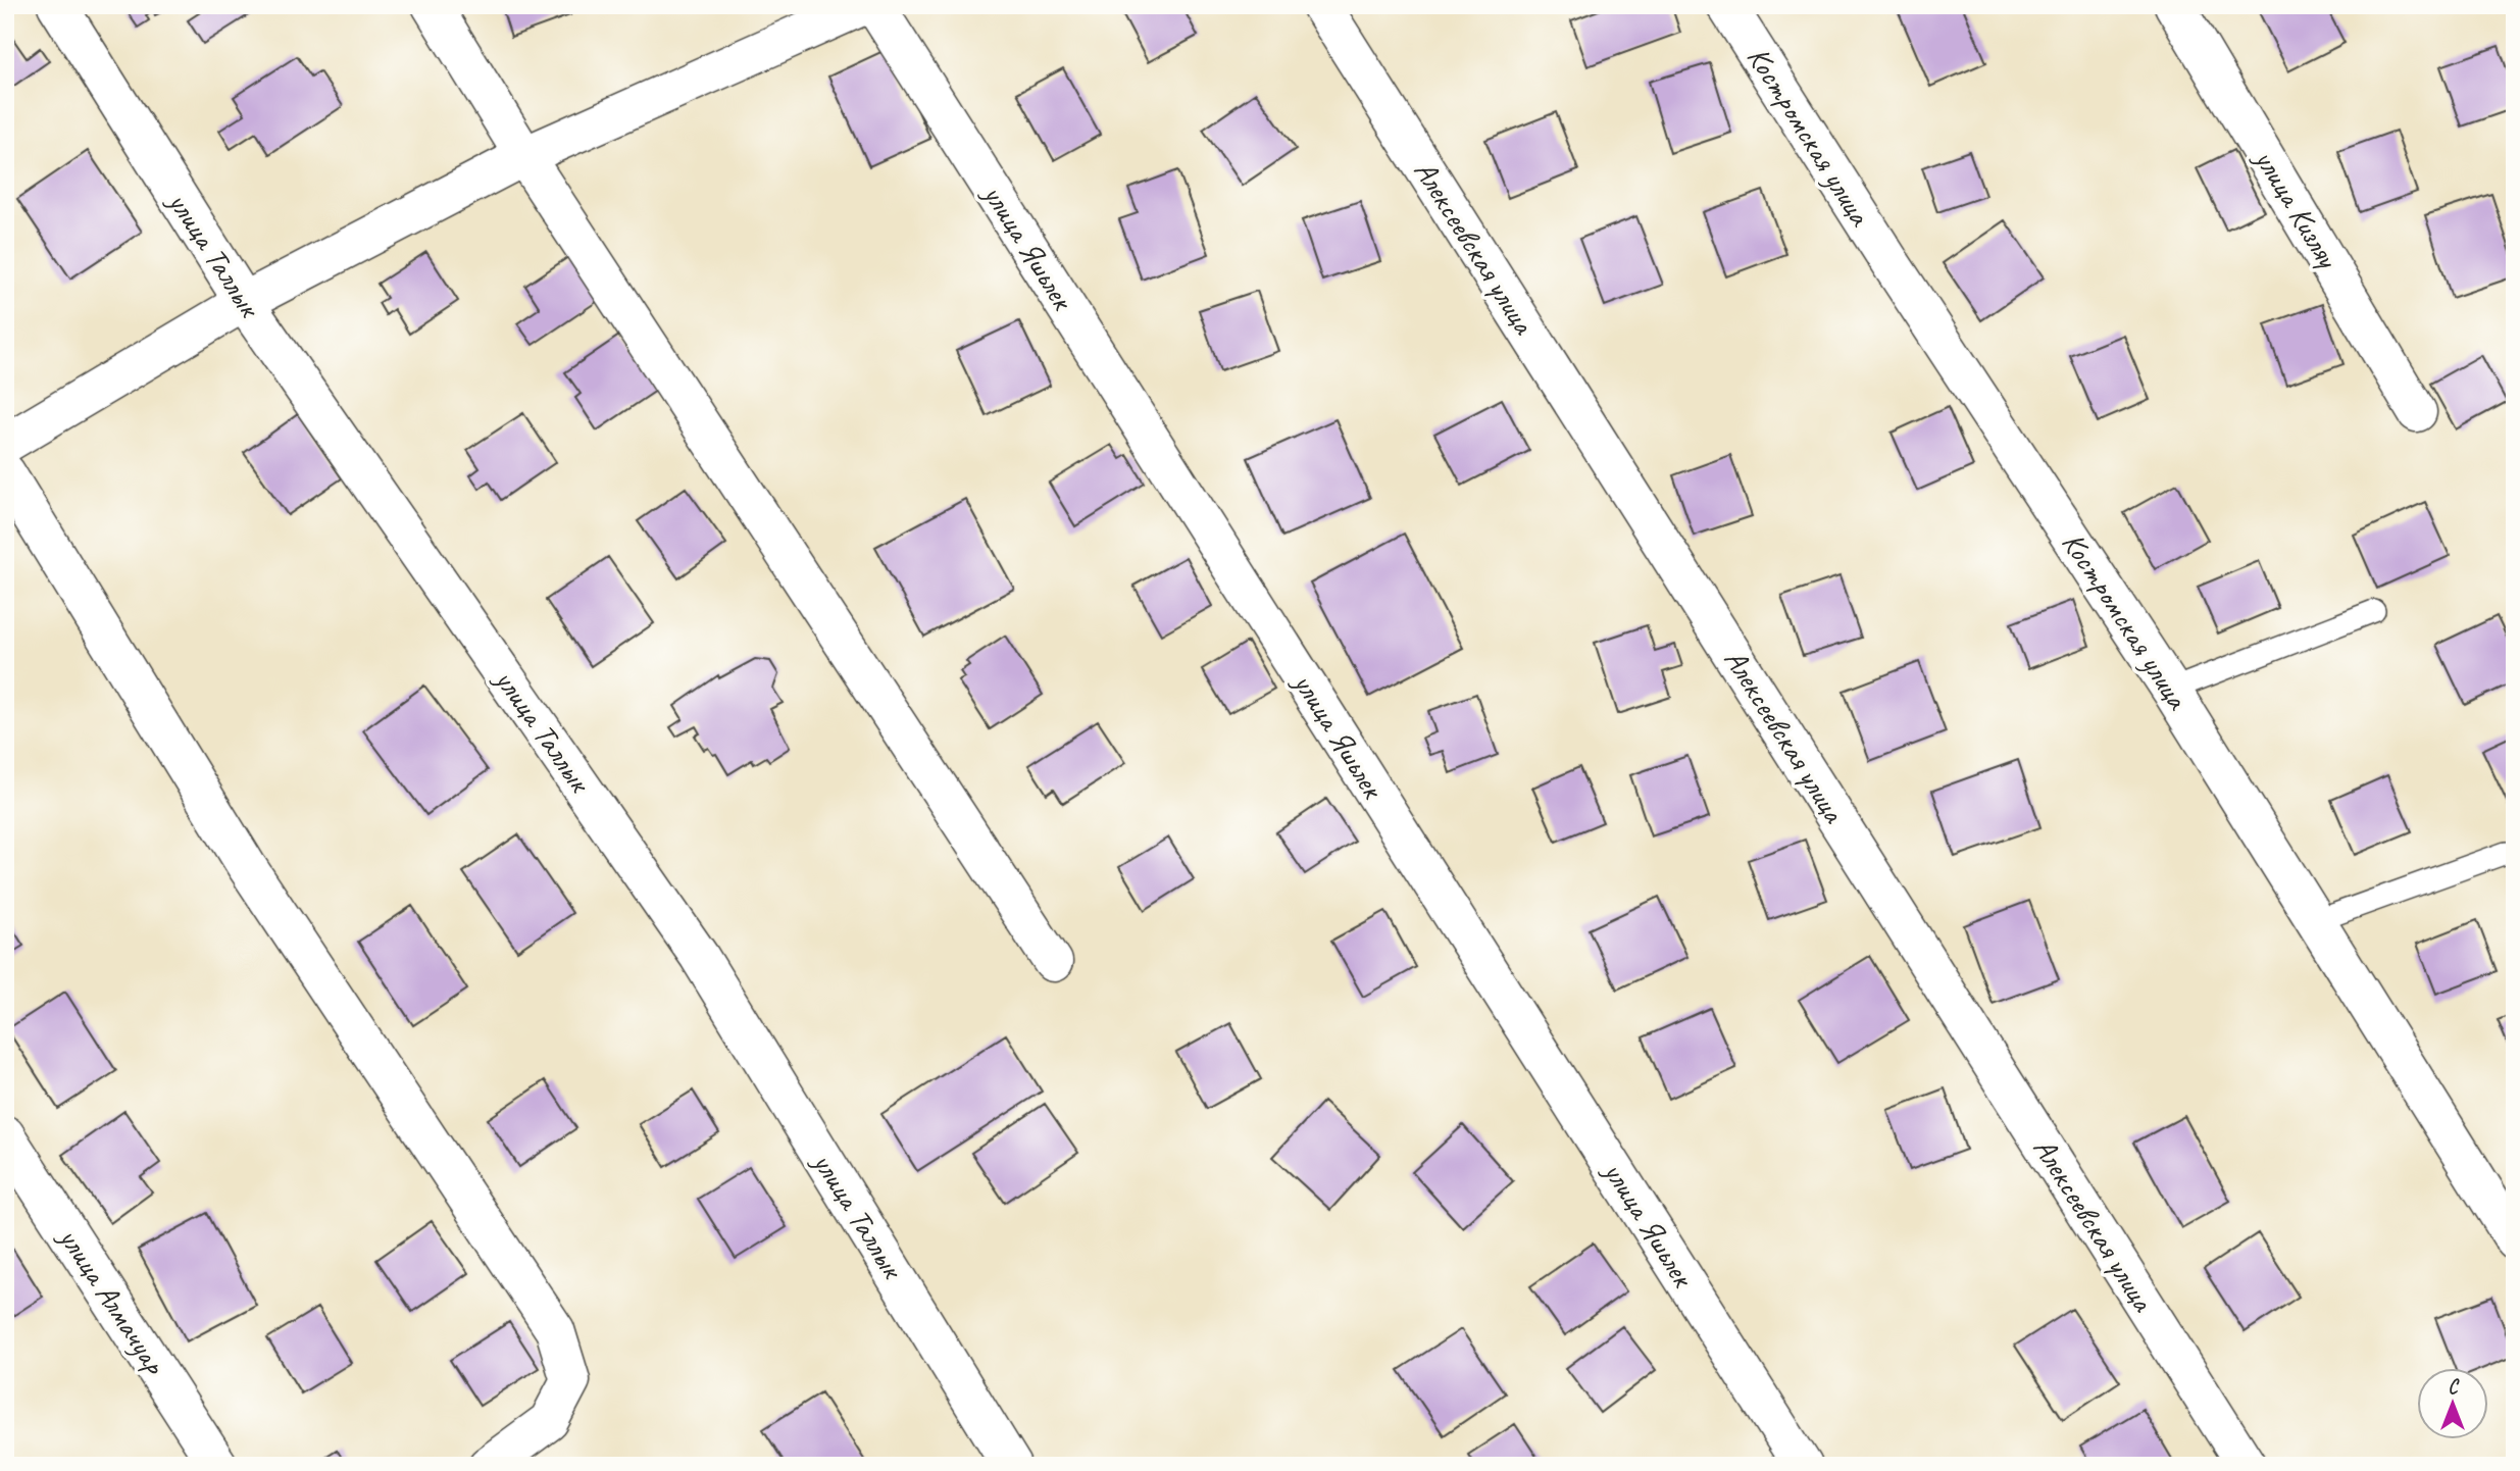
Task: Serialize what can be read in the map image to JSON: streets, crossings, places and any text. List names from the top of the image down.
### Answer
{
  "streets": {
    "street": [
      "Костромская улица",
      "улица Кизляу",
      "улица Яшьлек",
      "Алексеевская улица",
      "улица Таллык",
      "улица Алмачуар"
    ]
  },
  "north": "top"
}
